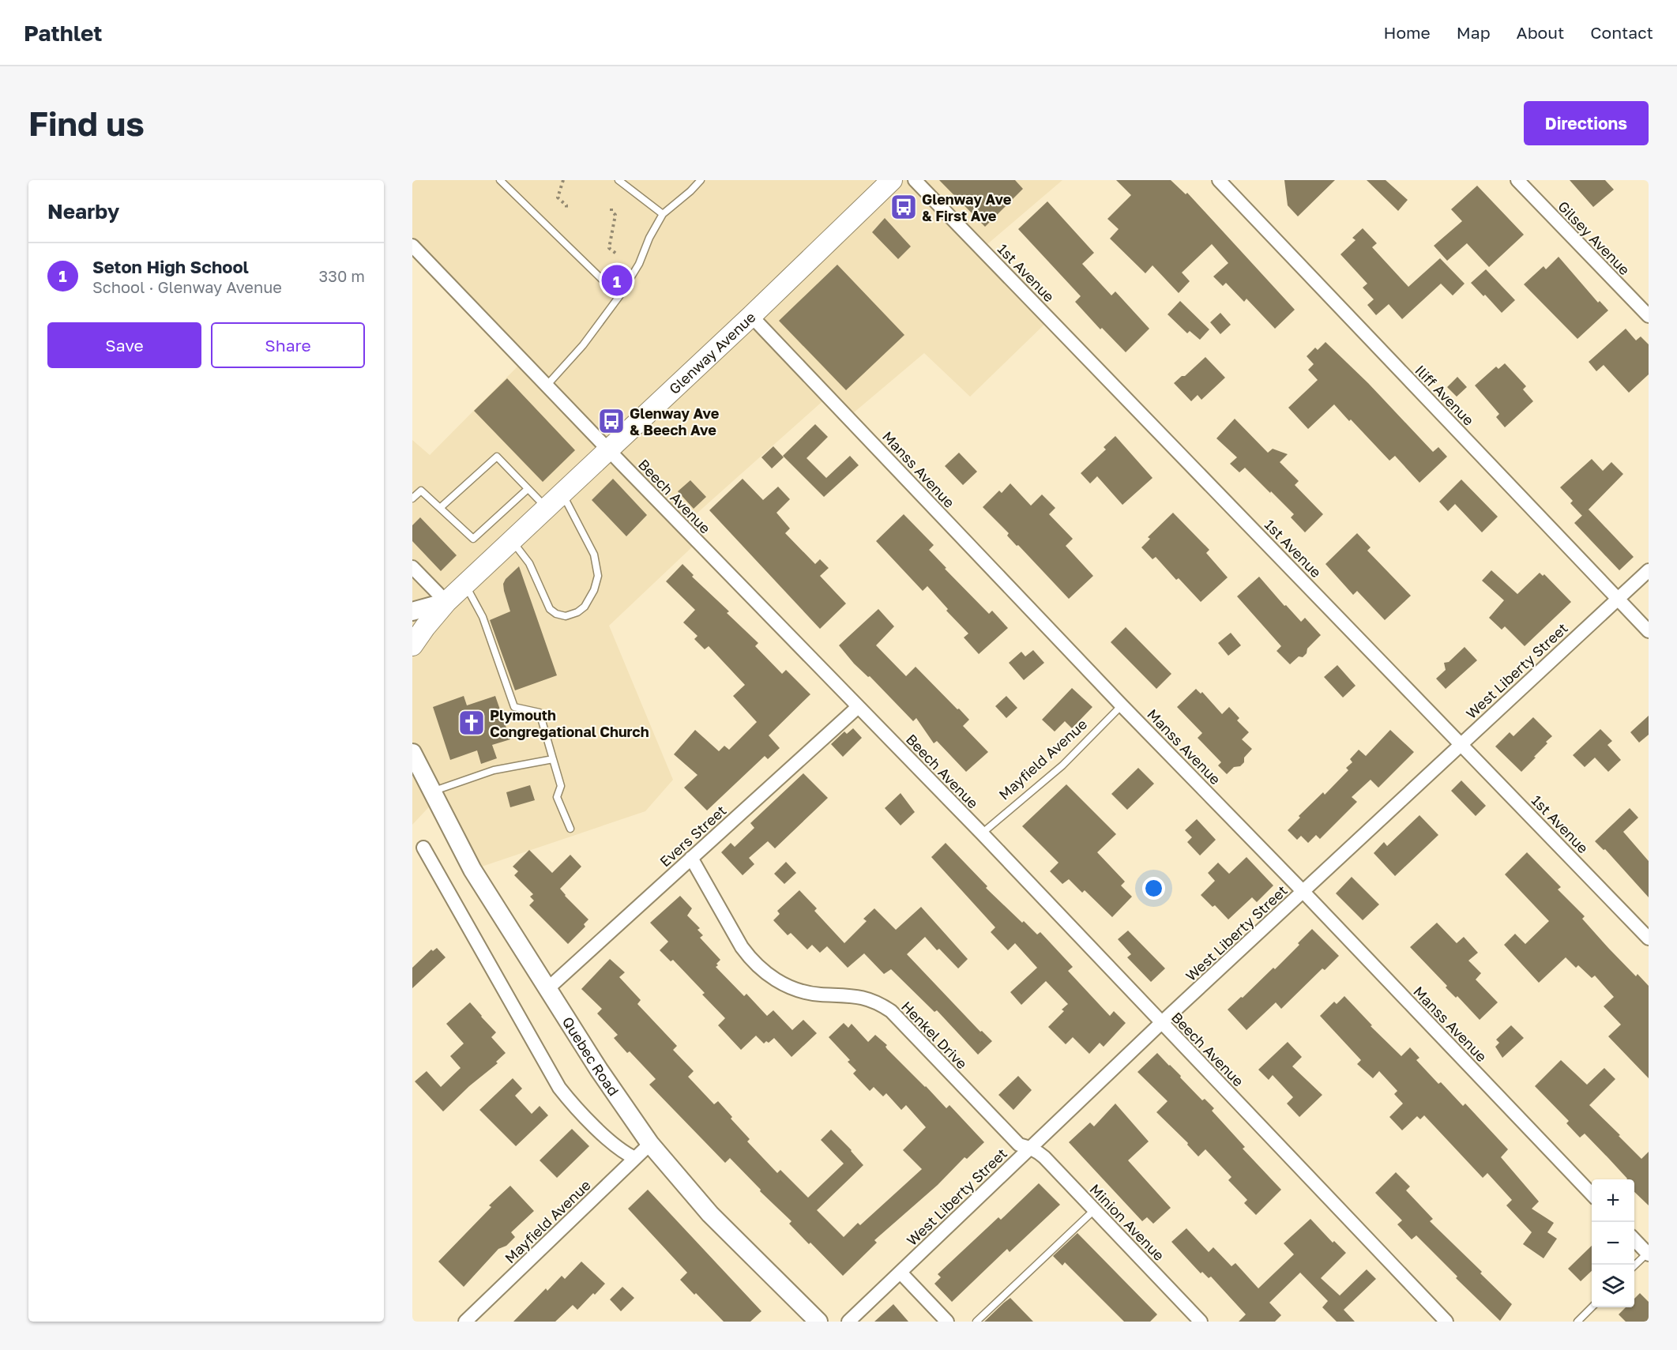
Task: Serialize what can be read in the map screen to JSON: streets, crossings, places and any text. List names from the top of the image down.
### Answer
{
  "streets": {
    "main road": ["Glenway Avenue"],
    "street": [
      "Gilsey Avenue",
      "1st Avenue",
      "Iliff Avenue",
      "Manss Avenue",
      "Beech Avenue",
      "West Liberty Street",
      "Mayfield Avenue",
      "Evers Street",
      "Henkel Drive",
      "Quebec Road",
      "Minion Avenue"
    ]
  },
  "crossings": [
    ["1st Avenue", "West Liberty Street"],
    ["Glenway Avenue", "Manss Avenue"],
    ["Glenway Avenue", "Beech Avenue"],
    ["Iliff Avenue", "West Liberty Street"],
    ["Manss Avenue", "West Liberty Street"],
    ["Manss Avenue", "Mayfield Avenue"],
    ["Beech Avenue", "West Liberty Street"],
    ["Beech Avenue", "Mayfield Avenue"],
    ["Beech Avenue", "Evers Street"],
    ["West Liberty Street", "Henkel Drive"],
    ["West Liberty Street", "Minion Avenue"],
    ["Mayfield Avenue", "Quebec Road"],
    ["Evers Street", "Henkel Drive"],
    ["Evers Street", "Quebec Road"],
    ["Henkel Drive", "Minion Avenue"]
  ],
  "places": {
    "bus stop": ["Glenway Ave & First Ave", "Glenway Ave & Beech Ave"],
    "church": ["Plymouth Congregational Church"]
  },
  "page": {
    "header": "Pathlet",
    "nav": [
      "Home",
      "Map",
      "About",
      "Contact"
    ],
    "buttons": [
      "Directions",
      ["Save", "Share"]
    ],
    "title": "Find us",
    "heading": "Nearby",
    "list": [
      {
        "mark": "1",
        "name": "Seton High School",
        "note": "School · Glenway Avenue",
        "value": "330 m"
      }
    ],
    "pins": "1",
    "map_buttons": ["+", "−"]
  }
}
